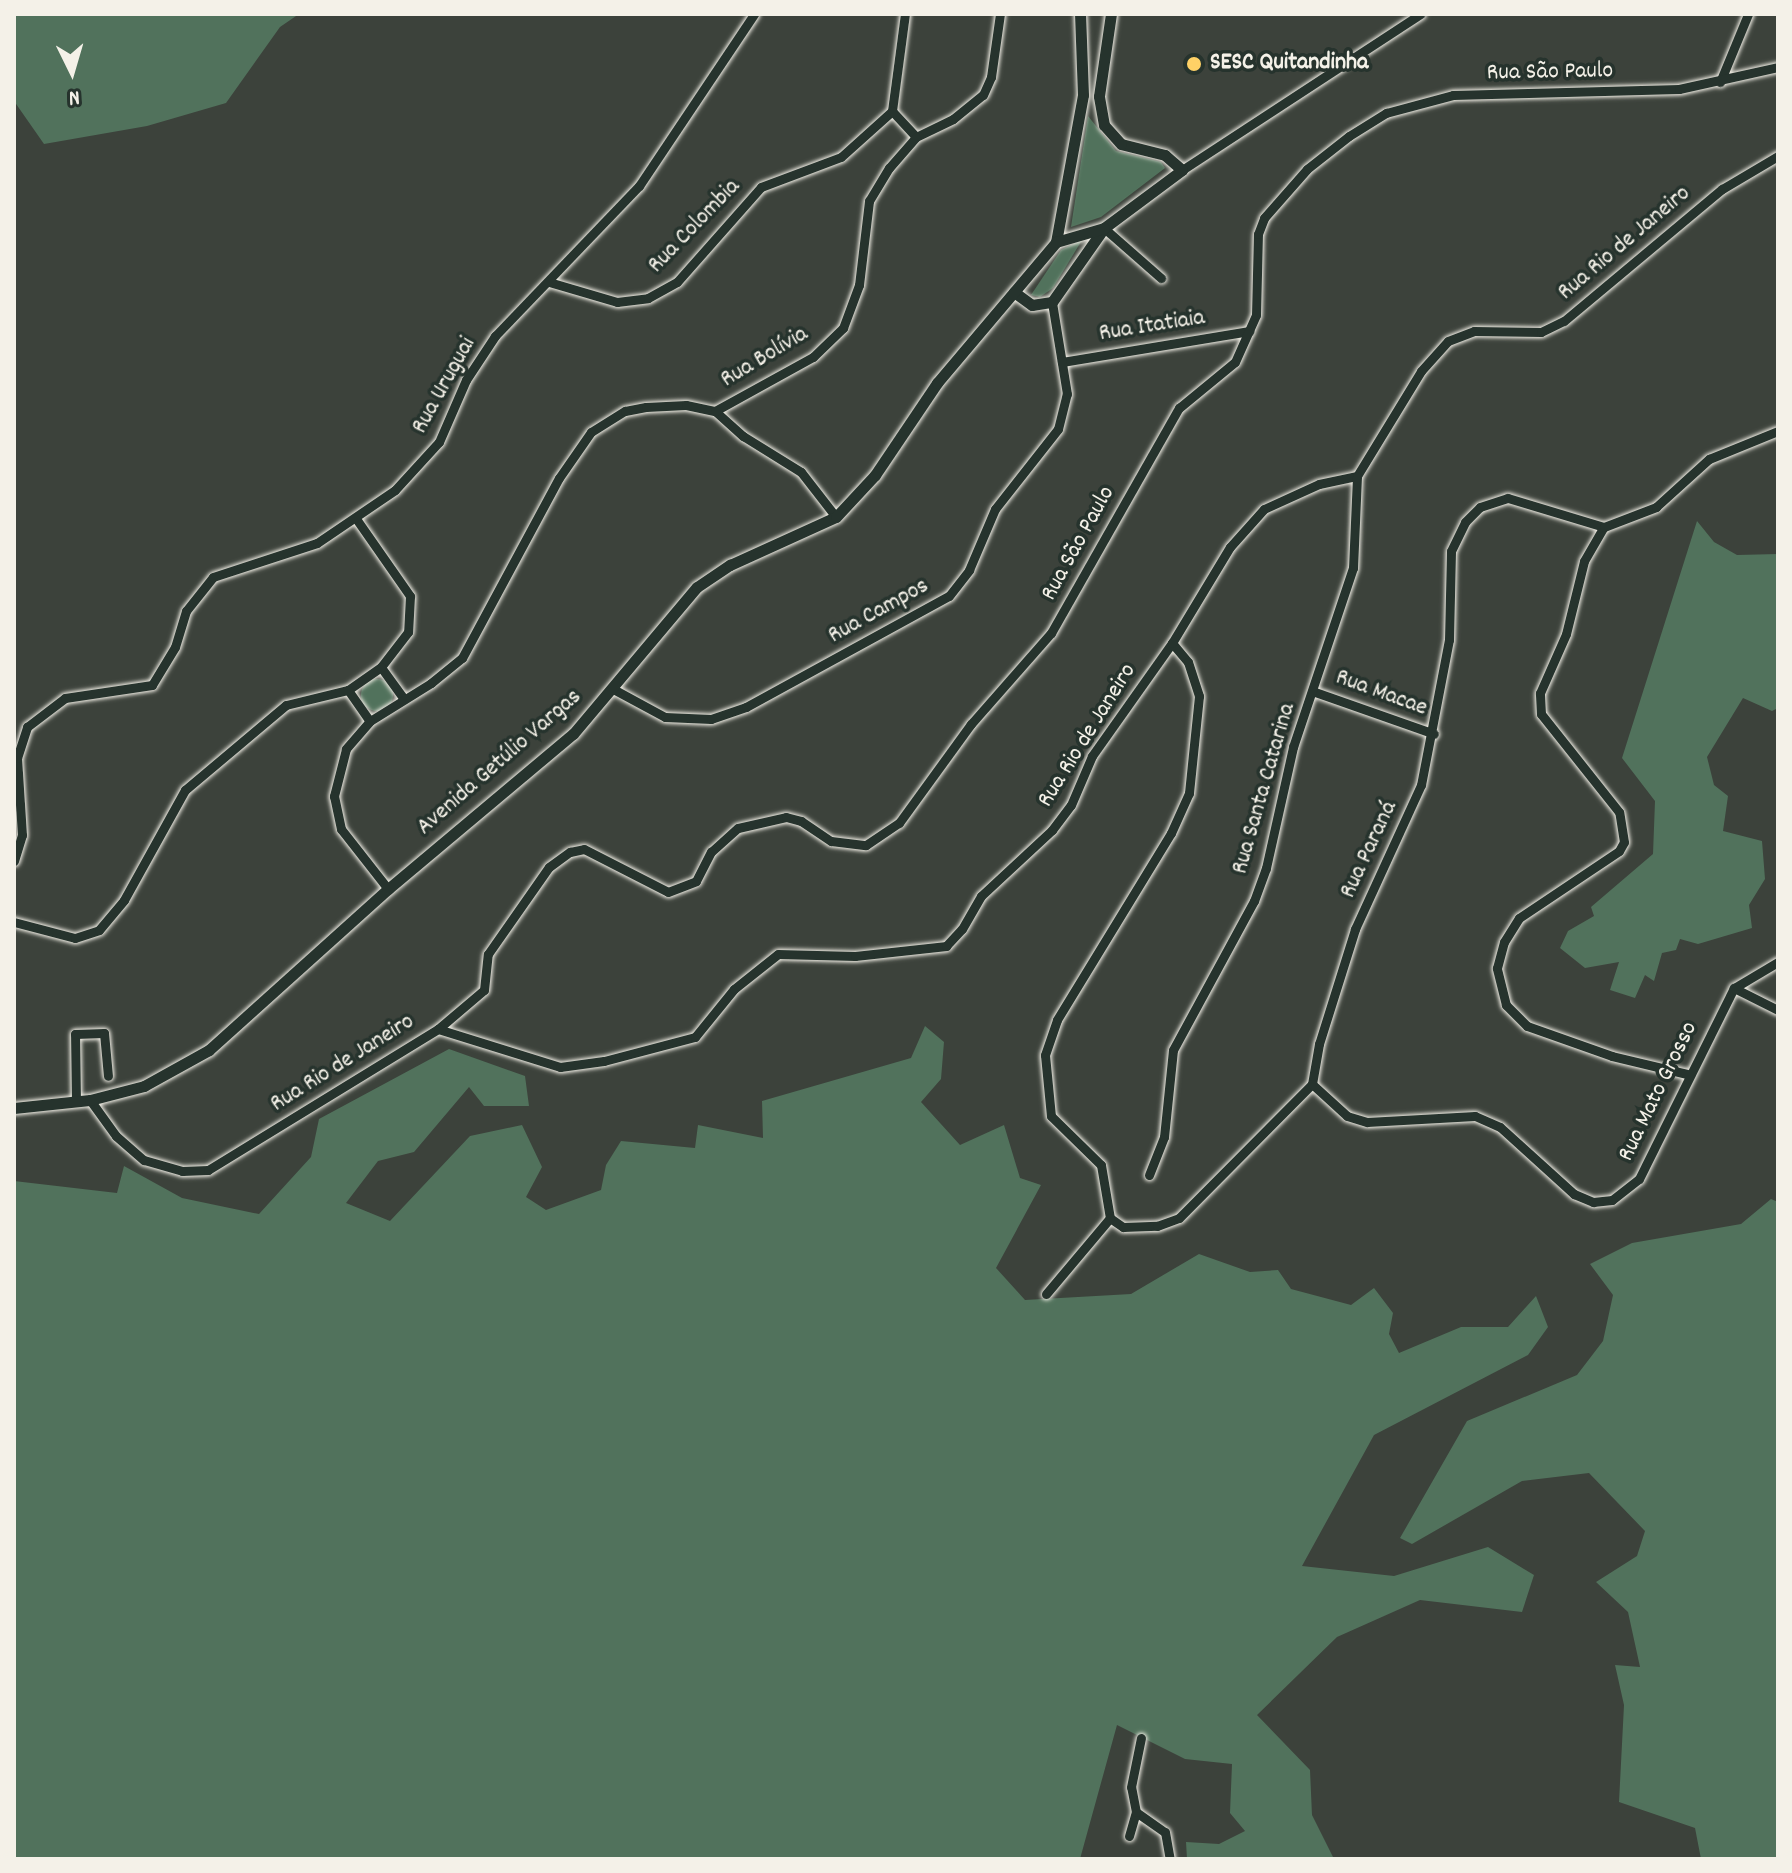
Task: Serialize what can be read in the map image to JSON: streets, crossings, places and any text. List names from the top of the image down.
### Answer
{
  "streets": {
    "street": [
      "Rua São Paulo",
      "Rua Colombia",
      "Rua Rio de Janeiro",
      "Rua Itatiaia",
      "Rua Bolívia",
      "Rua Uruguai",
      "Rua Campos",
      "Rua Macae",
      "Avenida Getúlio Vargas",
      "Rua Santa Catarina",
      "Rua Paraná",
      "Rua Mato Grosso"
    ]
  },
  "crossings": [
    ["Rua São Paulo", "Rua Rio de Janeiro"],
    ["Rua São Paulo", "Rua Itatiaia"],
    ["Rua Colombia", "Rua Uruguai"],
    ["Rua Rio de Janeiro", "Avenida Getúlio Vargas"],
    ["Rua Rio de Janeiro", "Rua Santa Catarina"],
    ["Rua Itatiaia", "Rua Campos"],
    ["Rua Bolívia", "Avenida Getúlio Vargas"],
    ["Rua Campos", "Avenida Getúlio Vargas"],
    ["Rua Macae", "Rua Santa Catarina"],
    ["Rua Macae", "Rua Paraná"],
    ["Rua Paraná", "Rua Mato Grosso"]
  ],
  "places": ["SESC Quitandinha"],
  "north": "bottom"
}
